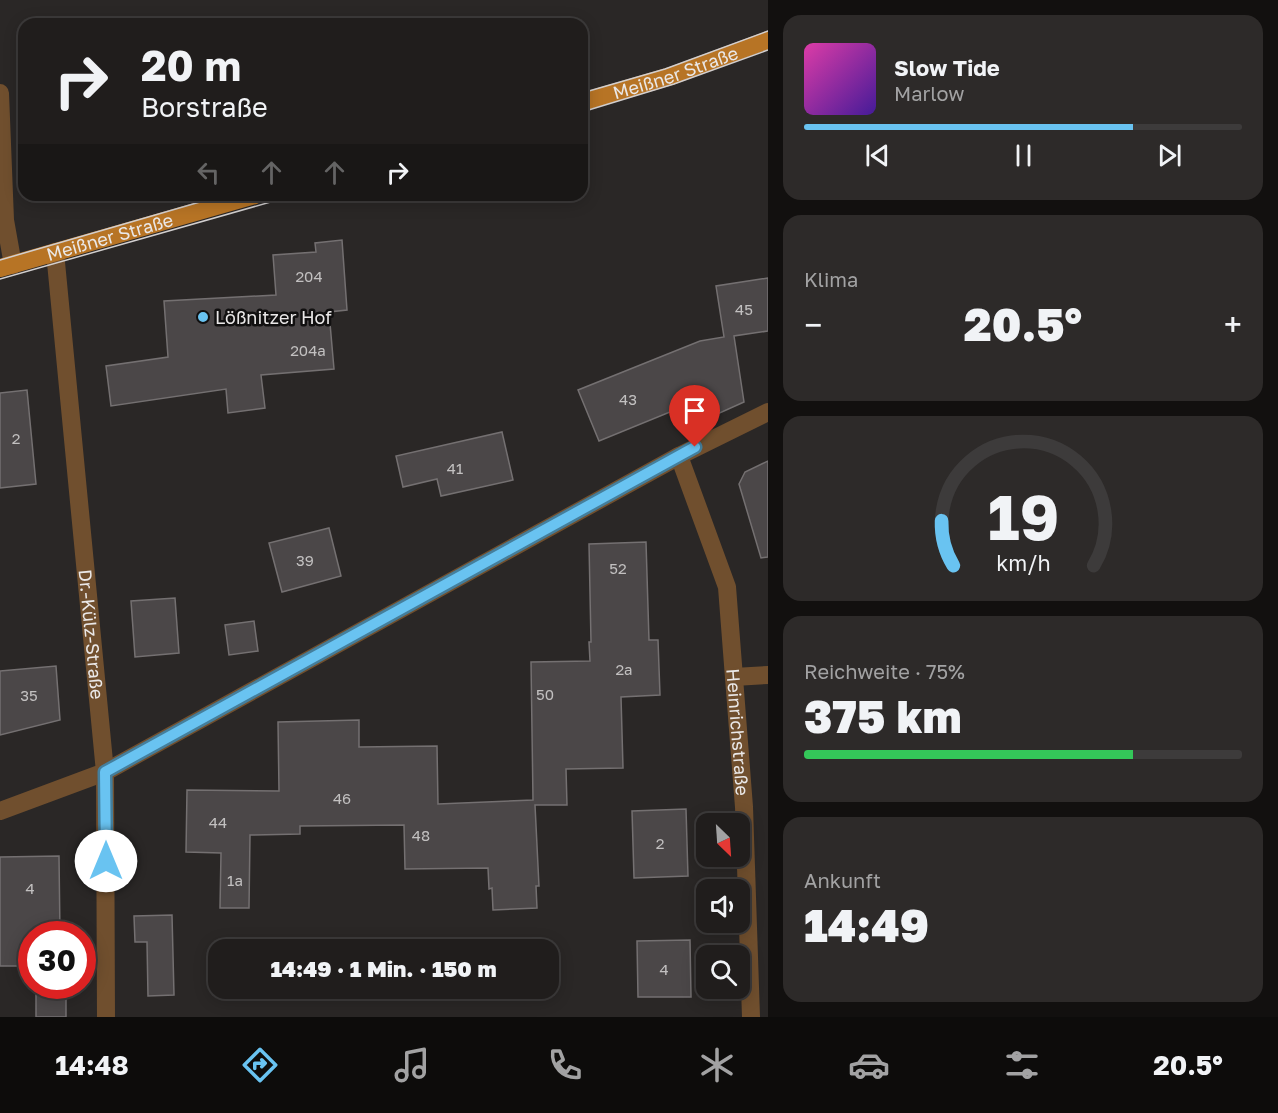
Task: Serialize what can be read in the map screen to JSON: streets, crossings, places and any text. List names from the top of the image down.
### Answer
{
  "streets": {
    "main road": ["Meißner Straße"],
    "street": ["Dr.-Külz-Straße", "Heinrichstraße"]
  },
  "crossings": [
    ["Meißner Straße", "Dr.-Külz-Straße"]
  ],
  "places": ["Lößnitzer Hof"],
  "house_numbers": [
    "204",
    "45",
    "204a",
    "43",
    "2",
    "41",
    "39",
    "52",
    "2a",
    "50",
    "35",
    "46",
    "44",
    "48",
    "2",
    "1a",
    "4",
    "4"
  ],
  "north": "bottom right",
  "page": {
    "turn": ["20 m", "Borstraße"],
    "song": ["Slow Tide", "Marlow"],
    "tile": [
      "Klima",
      ["Reichweite · 75%", "375 km"],
      ["Ankunft", "14:49"]
    ],
    "heat": ["−", "20.5°", "+"],
    "limit": "30",
    "trip": "14:49 · 1 Min. · 150 m",
    "tabs": ["14:48", "20.5°"],
    "gauge": ["19", "km/h"]
  }
}
